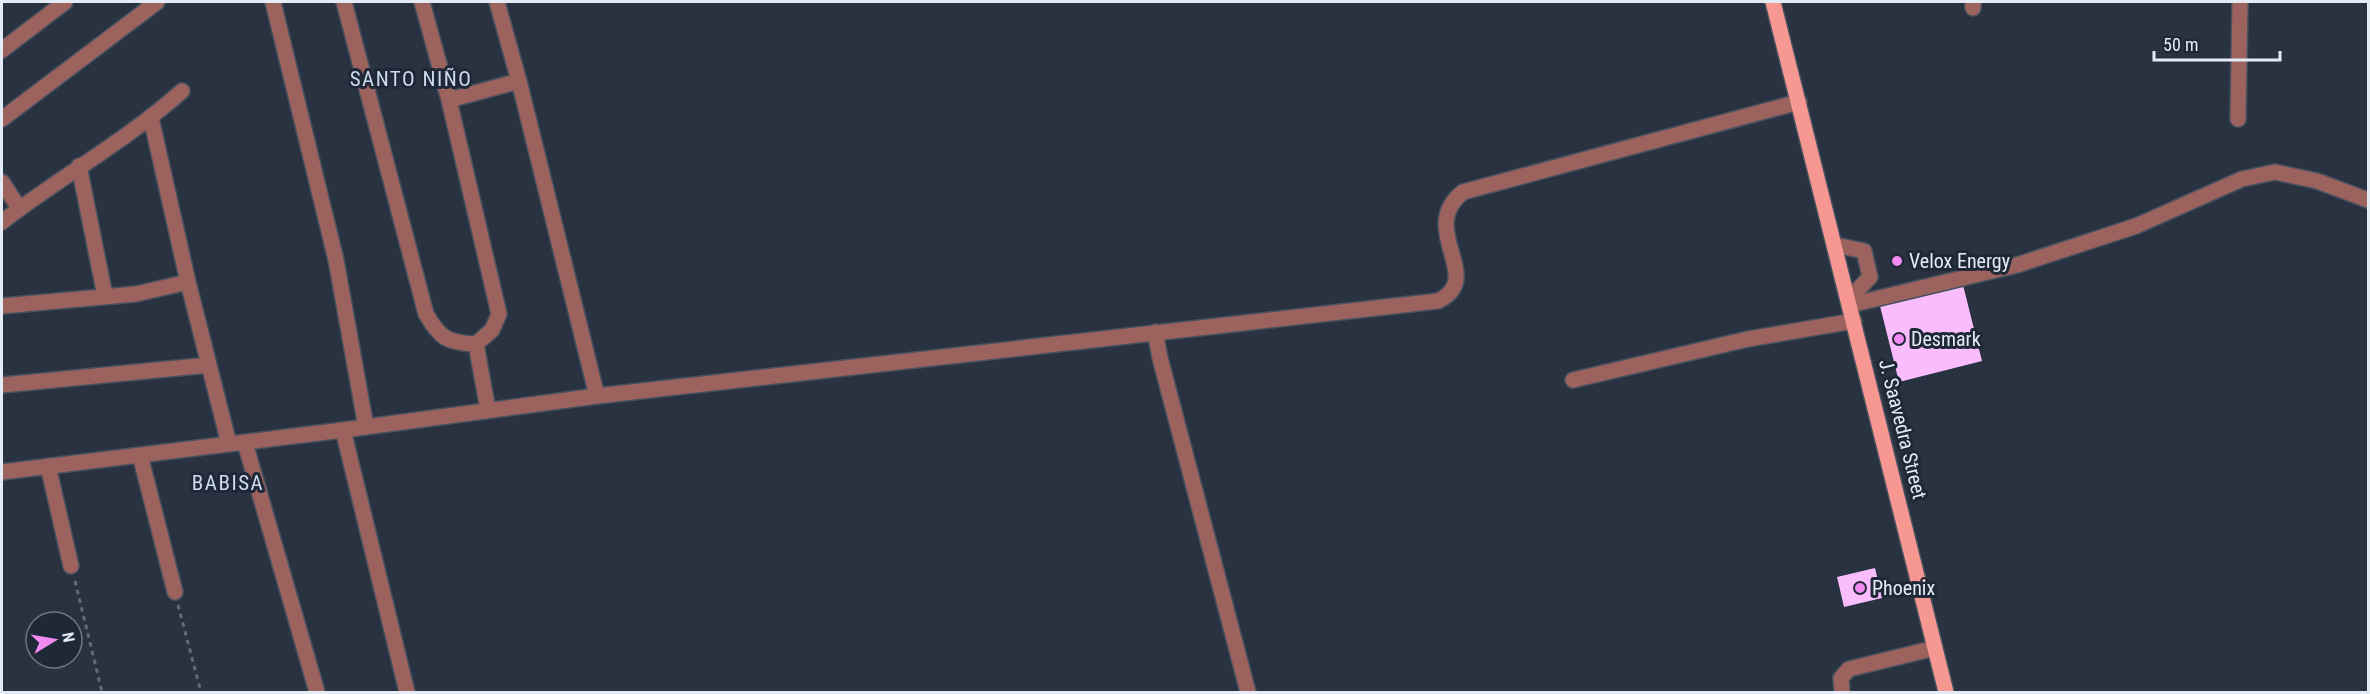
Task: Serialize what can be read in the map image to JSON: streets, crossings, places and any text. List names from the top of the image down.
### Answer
{
  "streets": {
    "main road": ["J. Saavedra Street"]
  },
  "districts": ["SANTO NIÑO", "BABISA"],
  "places": ["Velox Energy", "Desmark", "Phoenix"],
  "scale_bar": "50 m",
  "north": "right"
}
